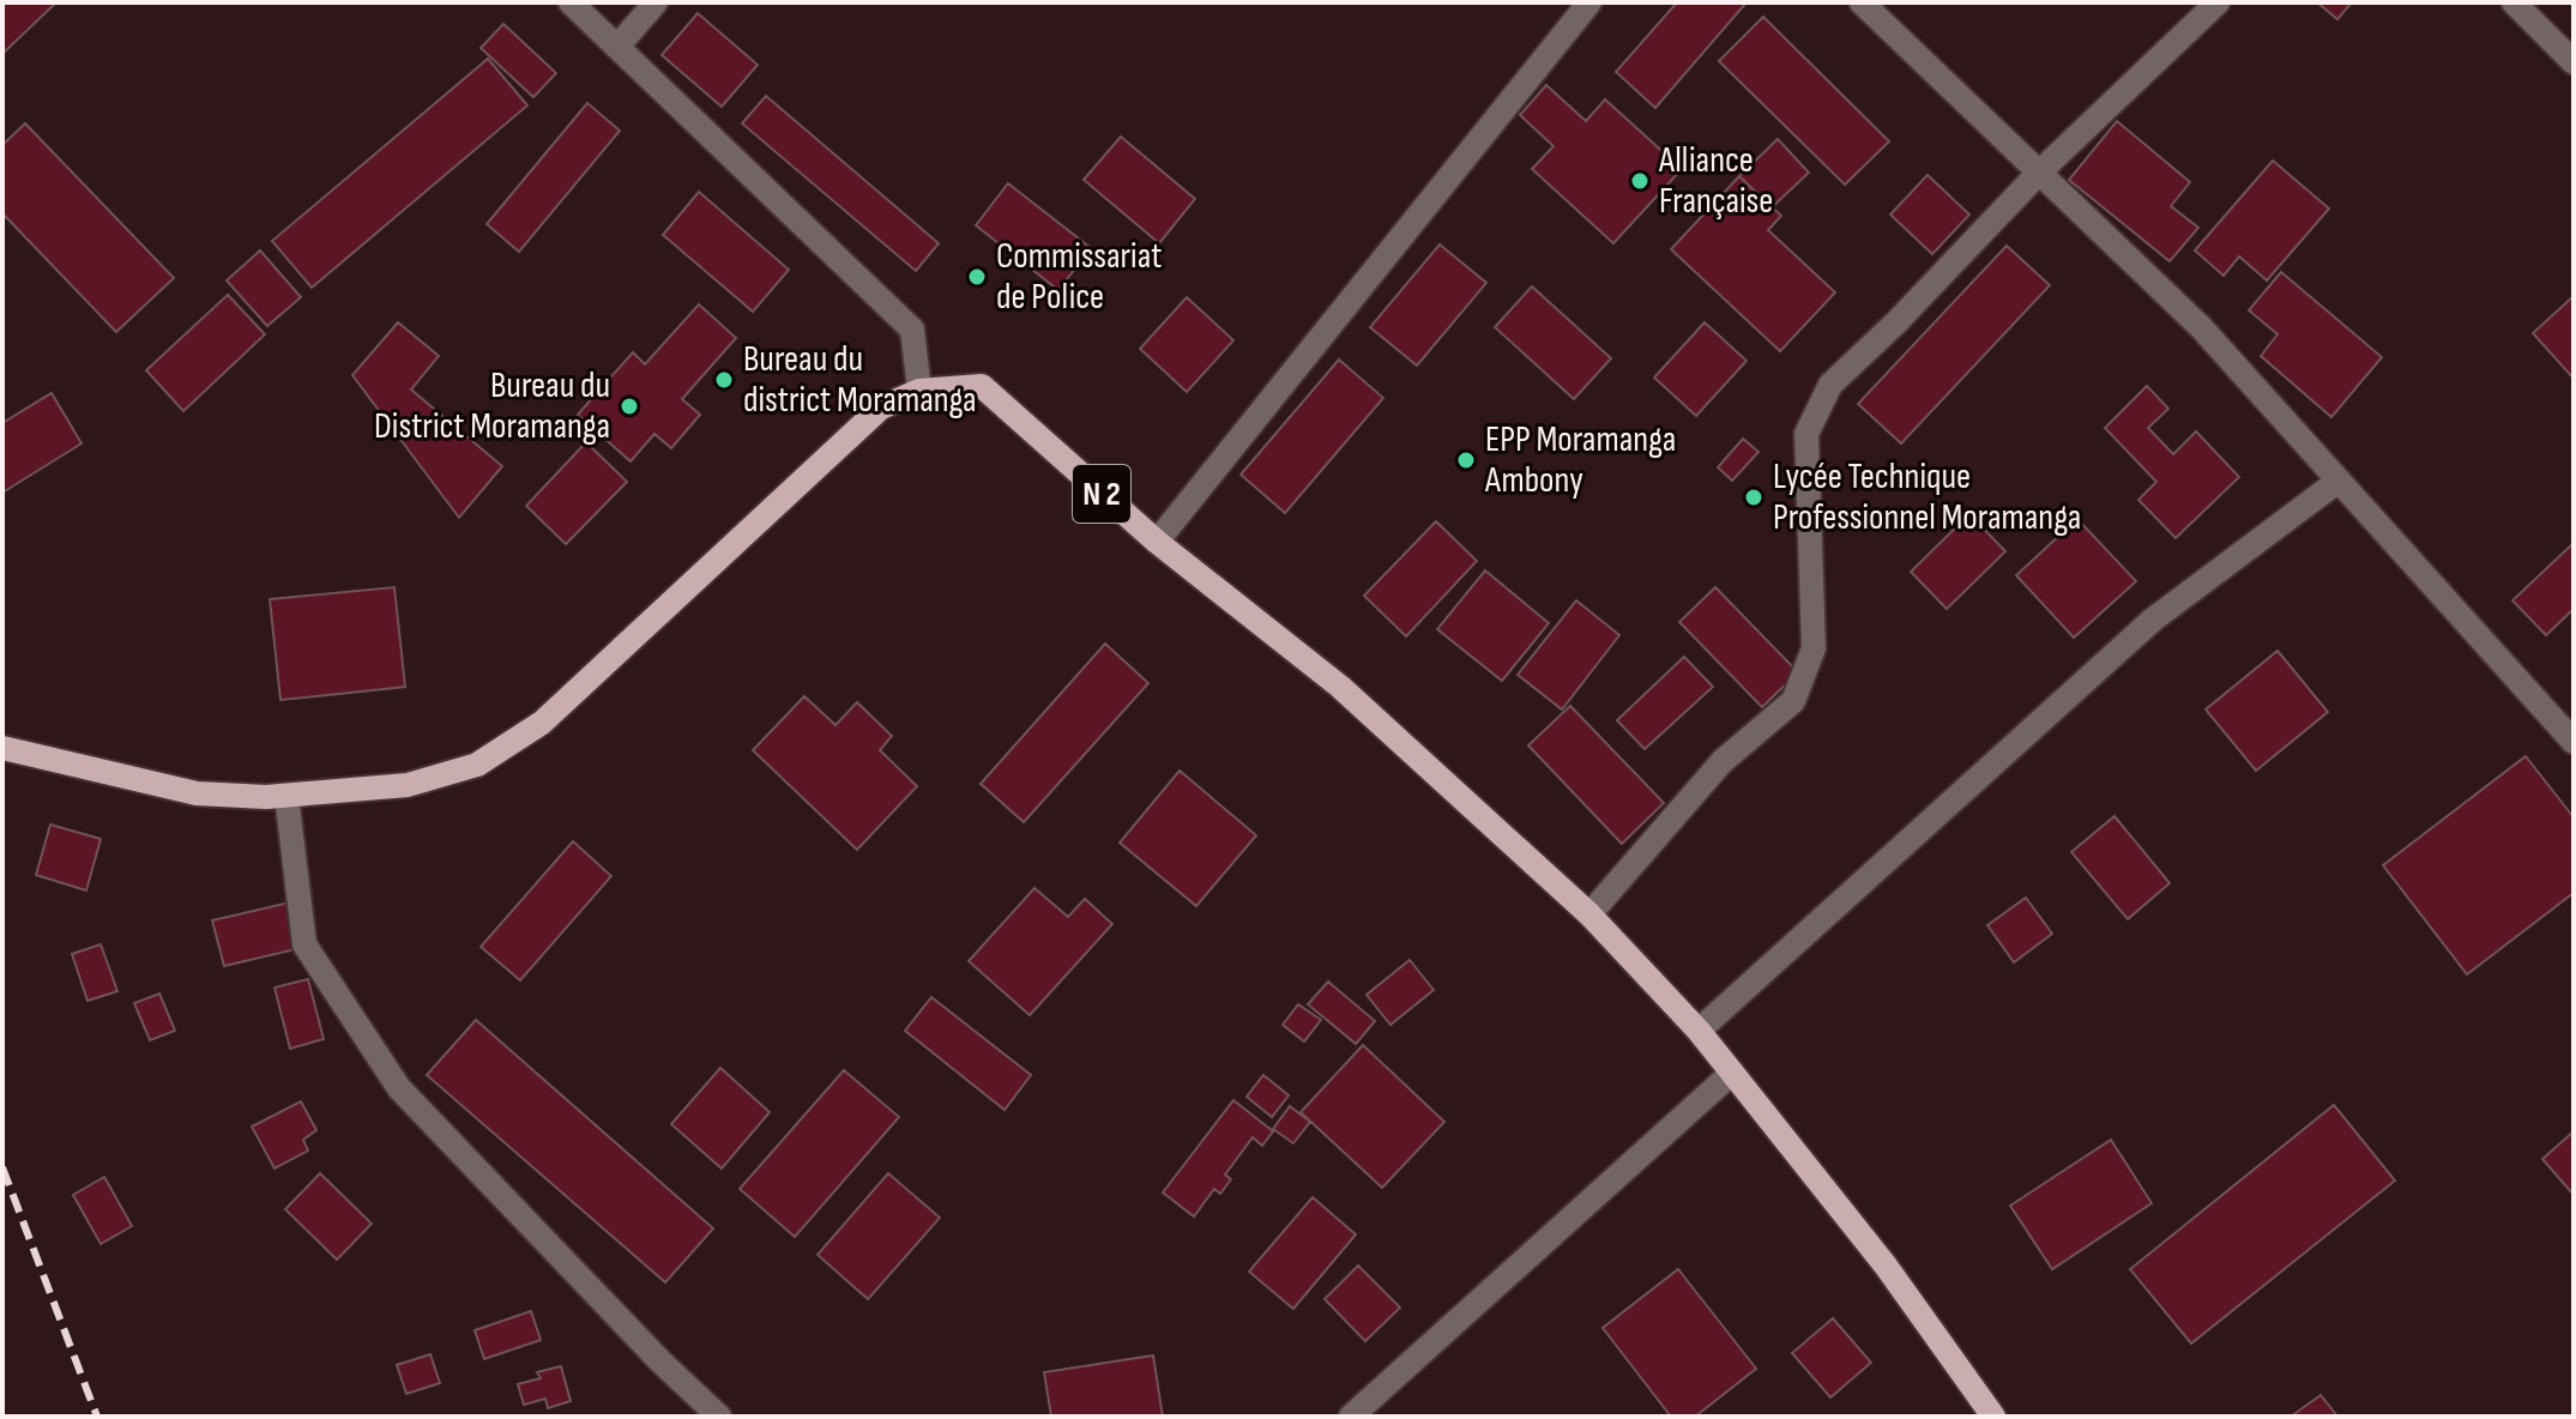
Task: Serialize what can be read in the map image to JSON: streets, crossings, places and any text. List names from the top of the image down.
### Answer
{
  "streets": {
    "main road": ["N 2"]
  },
  "places": [
    "Alliance Française",
    "Commissariat de Police",
    "Bureau du district Moramanga",
    "Bureau du District Moramanga",
    "EPP Moramanga Ambony",
    "Lycée Technique Professionnel Moramanga"
  ]
}
